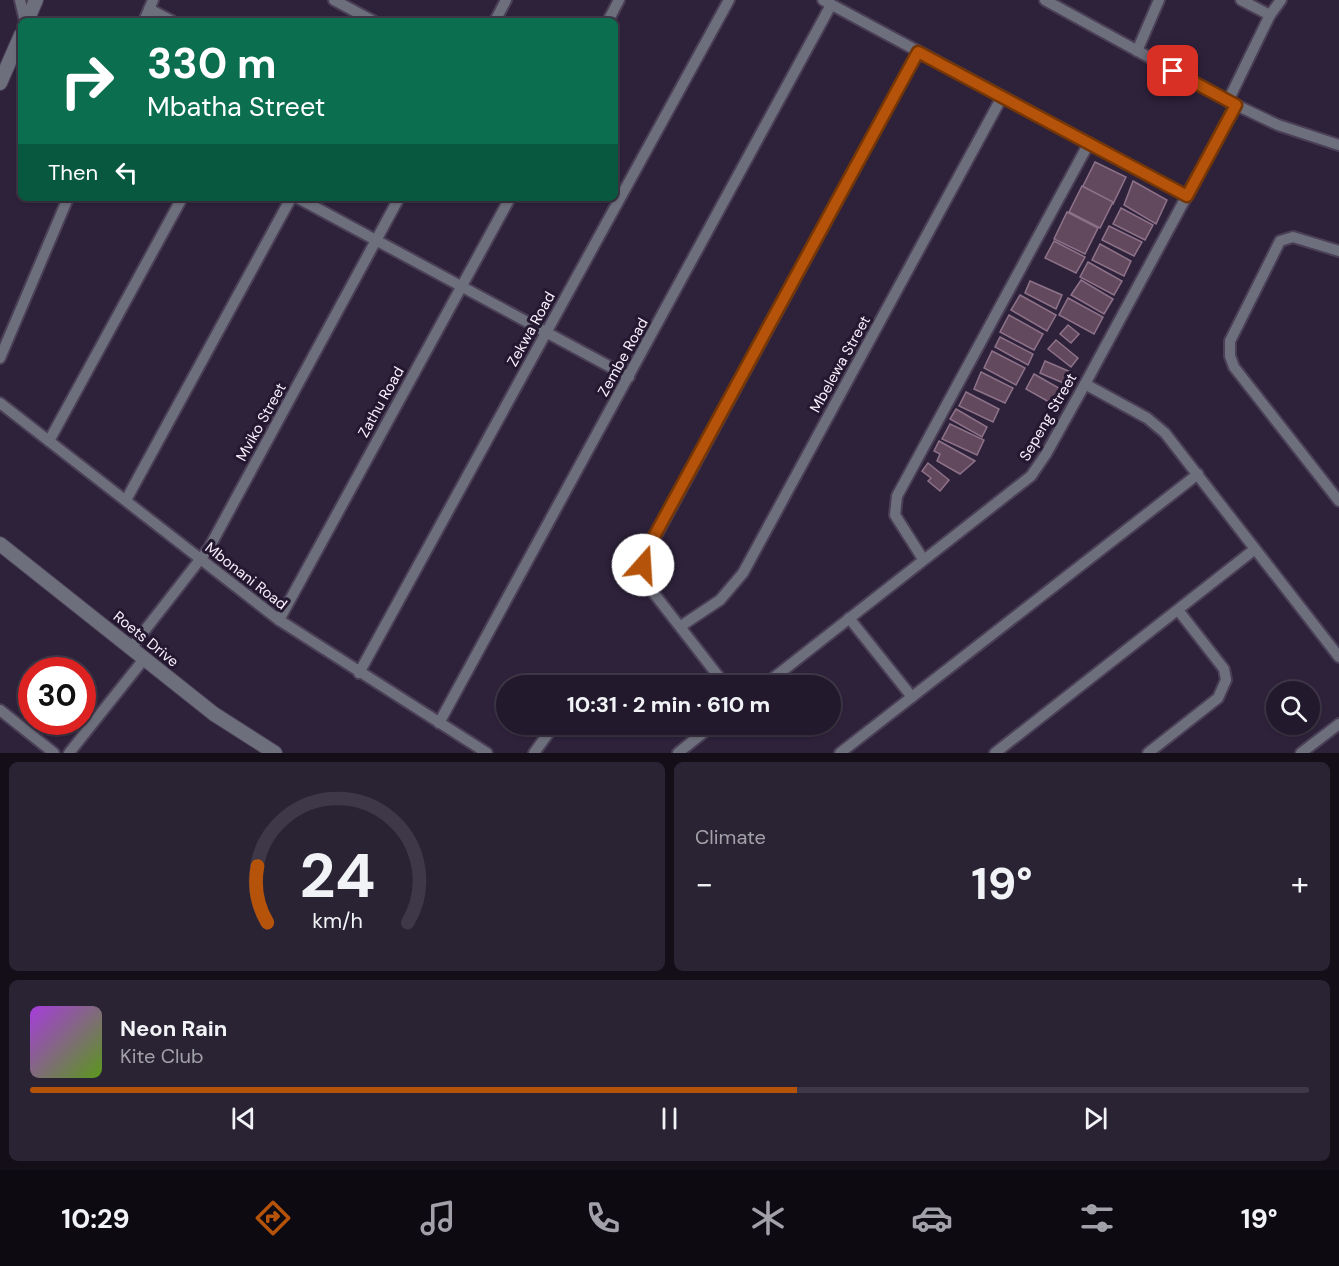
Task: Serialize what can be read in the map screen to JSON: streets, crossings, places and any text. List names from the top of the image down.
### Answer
{
  "streets": {
    "street": [
      "Zekwa Road",
      "Zembe Road",
      "Mbelewa Street",
      "Zathu Road",
      "Sepeng Street",
      "Mviko Street",
      "Mbonani Road",
      "Roets Drive"
    ]
  },
  "crossings": [
    ["Zekwa Road", "Mbonani Road"],
    ["Zembe Road", "Mbonani Road"],
    ["Zathu Road", "Mbonani Road"],
    ["Mviko Street", "Mbonani Road"],
    ["Mviko Street", "Roets Drive"]
  ],
  "page": {
    "turn": ["330 m", "Mbatha Street"],
    "then": "Then",
    "limit": "30",
    "trip": "10:31 · 2 min · 610 m",
    "tile": "Climate",
    "heat": ["−", "19°", "+"],
    "song": ["Neon Rain", "Kite Club"],
    "tabs": ["10:29", "19°"],
    "gauge": ["24", "km/h"]
  }
}
